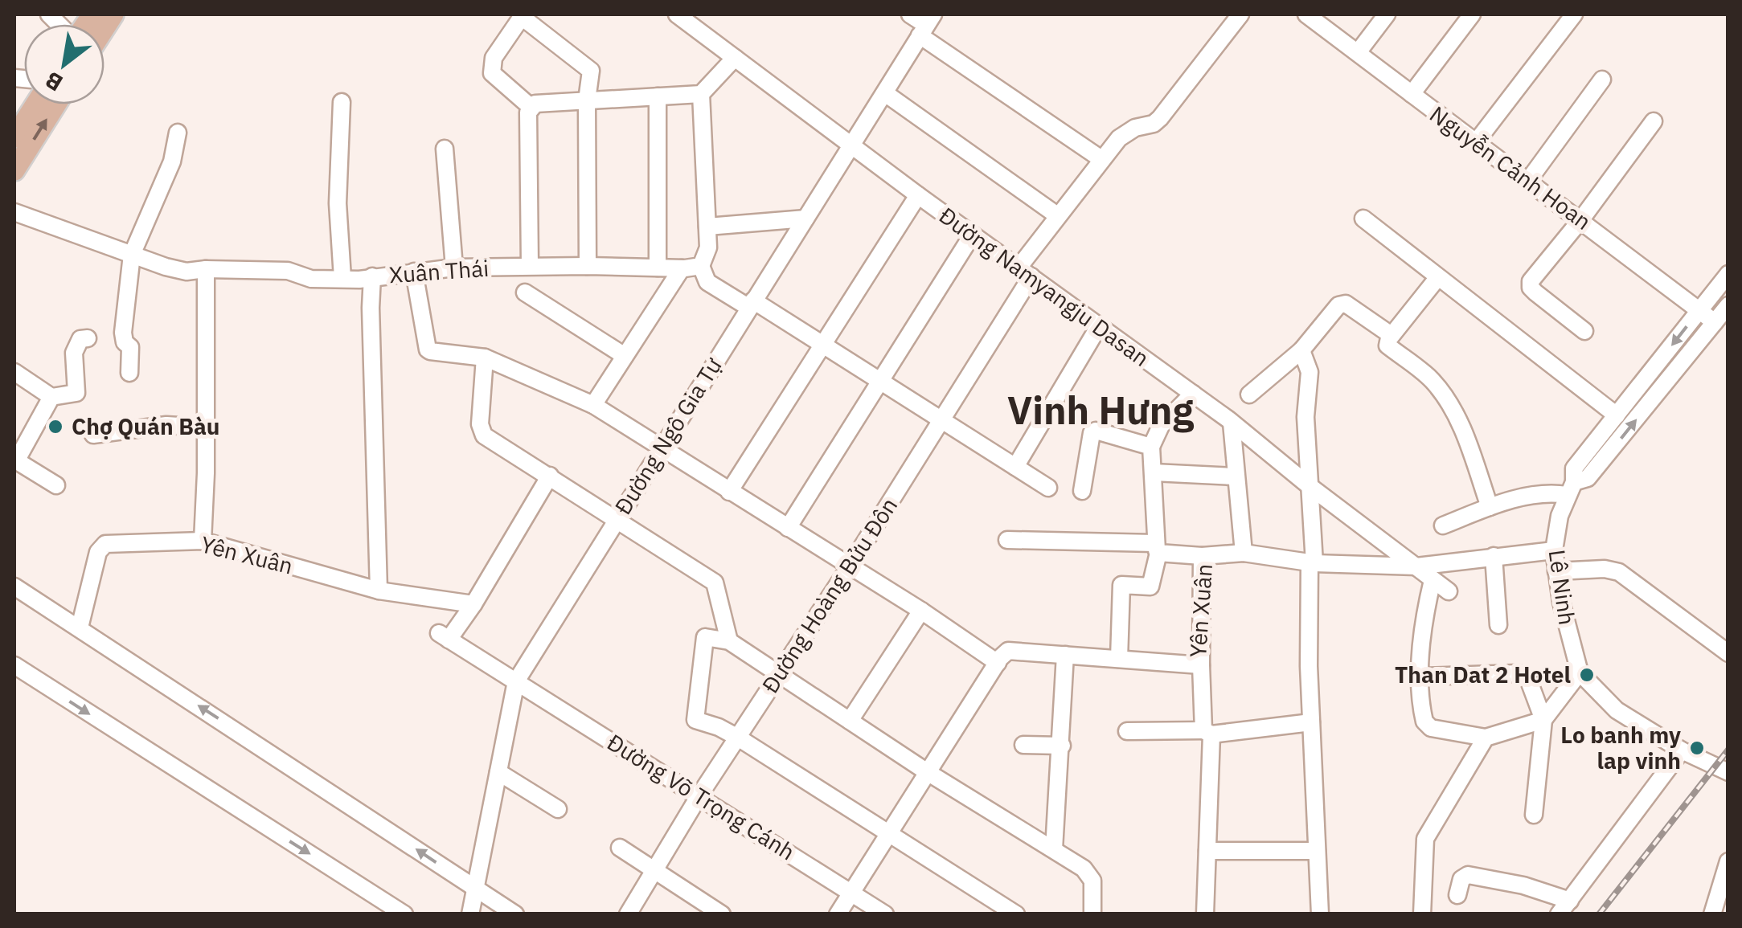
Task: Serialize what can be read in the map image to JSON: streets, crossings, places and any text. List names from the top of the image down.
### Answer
{
  "streets": {
    "street": [
      "Nguyễn Cảnh Hoan",
      "Xuân Thái",
      "Đường Namyangju Dasan",
      "Đường Ngô Gia Tự",
      "Yên Xuân",
      "Lê Ninh",
      "Đường Hoàng Bửu Đôn",
      "Đường Võ Trọng Cánh"
    ]
  },
  "crossings": [
    ["Nguyễn Cảnh Hoan", "Lê Ninh"],
    ["Đường Namyangju Dasan", "Đường Ngô Gia Tự"],
    ["Đường Namyangju Dasan", "Yên Xuân"],
    ["Đường Namyangju Dasan", "Đường Hoàng Bửu Đôn"],
    ["Đường Ngô Gia Tự", "Đường Võ Trọng Cánh"],
    ["Yên Xuân", "Lê Ninh"],
    ["Yên Xuân", "Đường Võ Trọng Cánh"],
    ["Đường Hoàng Bửu Đôn", "Đường Võ Trọng Cánh"]
  ],
  "districts": ["Vinh Hưng"],
  "places": ["Chợ Quán Bàu", "Than Dat 2 Hotel", "Lo banh my lap vinh"],
  "north": "bottom left"
}
